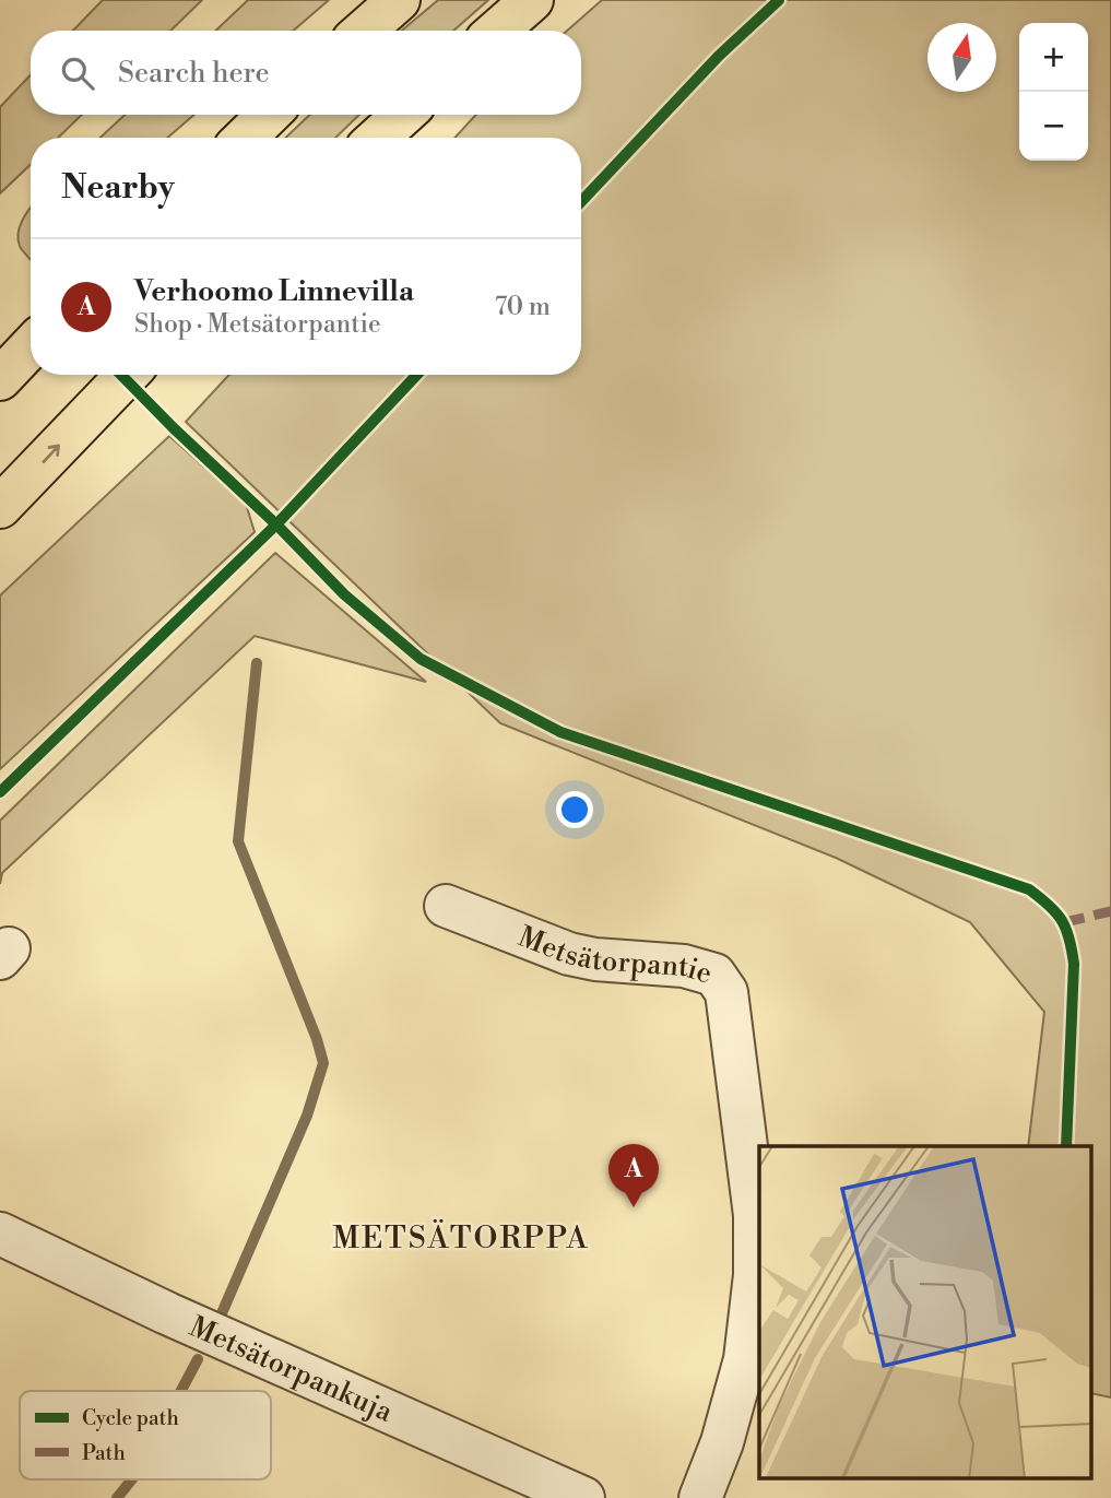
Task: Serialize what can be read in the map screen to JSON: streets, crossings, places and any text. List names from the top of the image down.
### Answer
{
  "streets": {
    "street": ["Metsätorpantie", "Metsätorpankuja"]
  },
  "districts": ["METSÄTORPPA"],
  "legend": ["Cycle path", "Path"],
  "north": "top",
  "page": {
    "map_buttons": ["+", "−"],
    "search": "Search here",
    "heading": "Nearby",
    "list": [
      {
        "mark": "A",
        "name": "Verhoomo Linnevilla",
        "note": "Shop · Metsätorpantie",
        "value": "70 m"
      }
    ],
    "pins": "A"
  }
}
